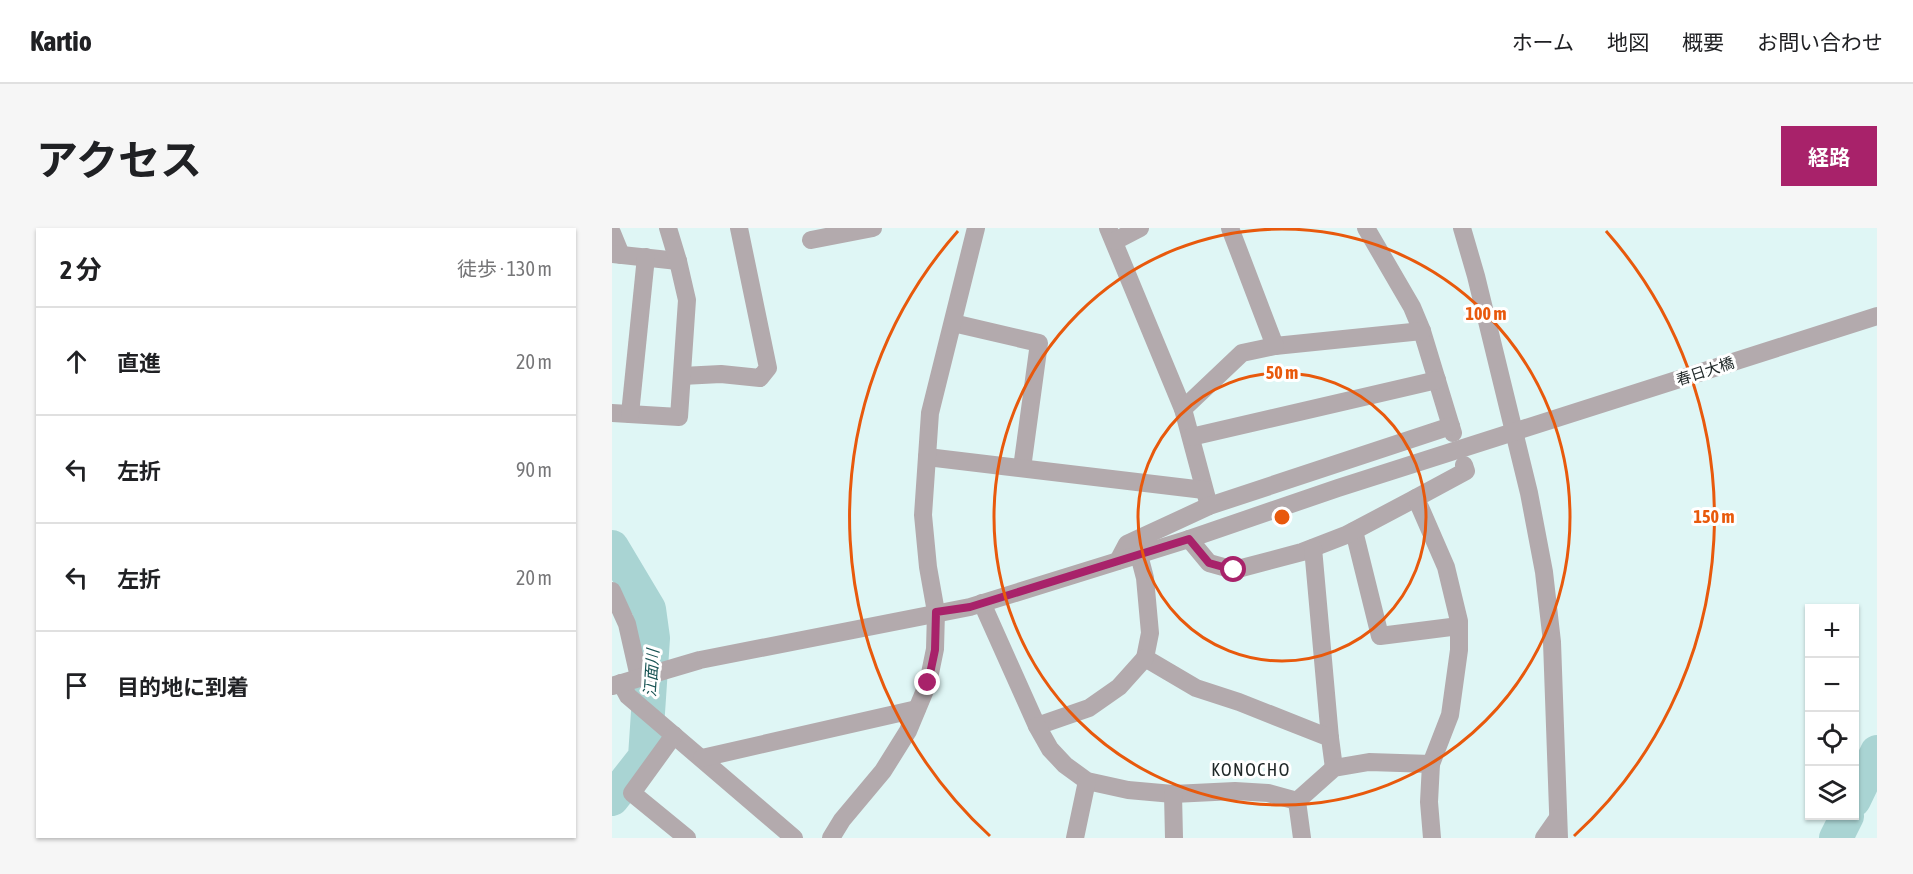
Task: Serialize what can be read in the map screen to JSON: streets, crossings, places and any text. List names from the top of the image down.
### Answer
{
  "streets": {
    "street": ["春日大橋"]
  },
  "districts": ["KONOCHO"],
  "water": ["江面川"],
  "page": {
    "header": "Kartio",
    "nav": [
      "ホーム",
      "地図",
      "概要",
      "お問い合わせ"
    ],
    "title": "アクセス",
    "buttons": "経路",
    "heading": ["2 分", "徒歩 · 130 m"],
    "list": [
      ["直進", "20 m"],
      ["左折", "90 m"],
      ["左折", "20 m"],
      "目的地に到着"
    ],
    "map_buttons": ["+", "−"]
  },
  "rings": ["100 m", "50 m", "150 m"]
}
